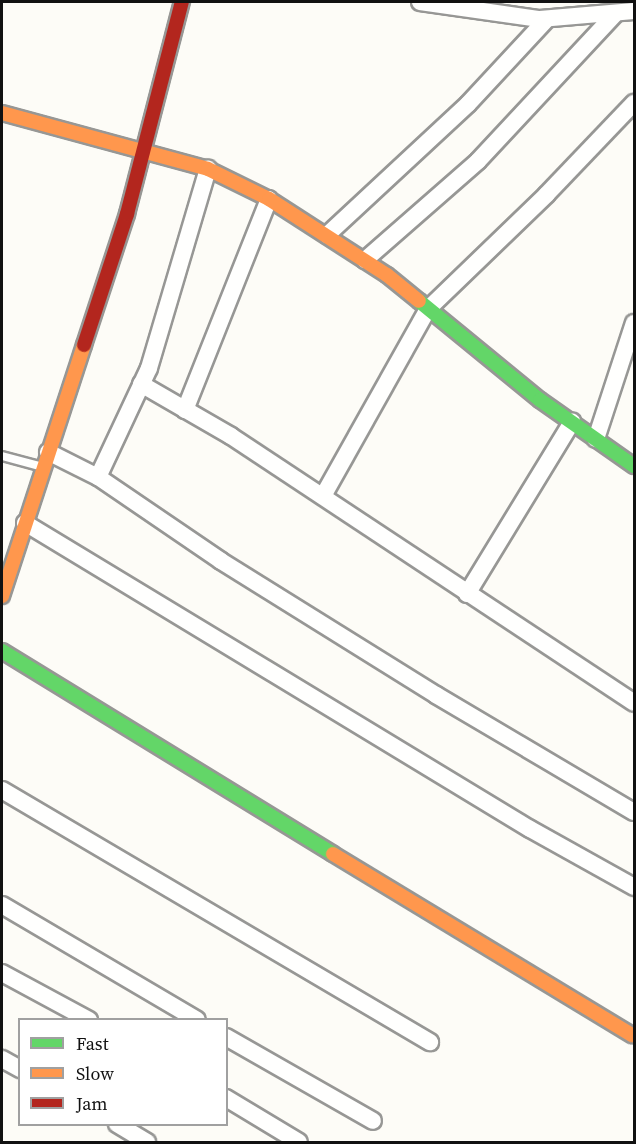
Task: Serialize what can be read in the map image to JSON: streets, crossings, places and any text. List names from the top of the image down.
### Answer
{
  "legend": ["Fast", "Slow", "Jam"]
}
